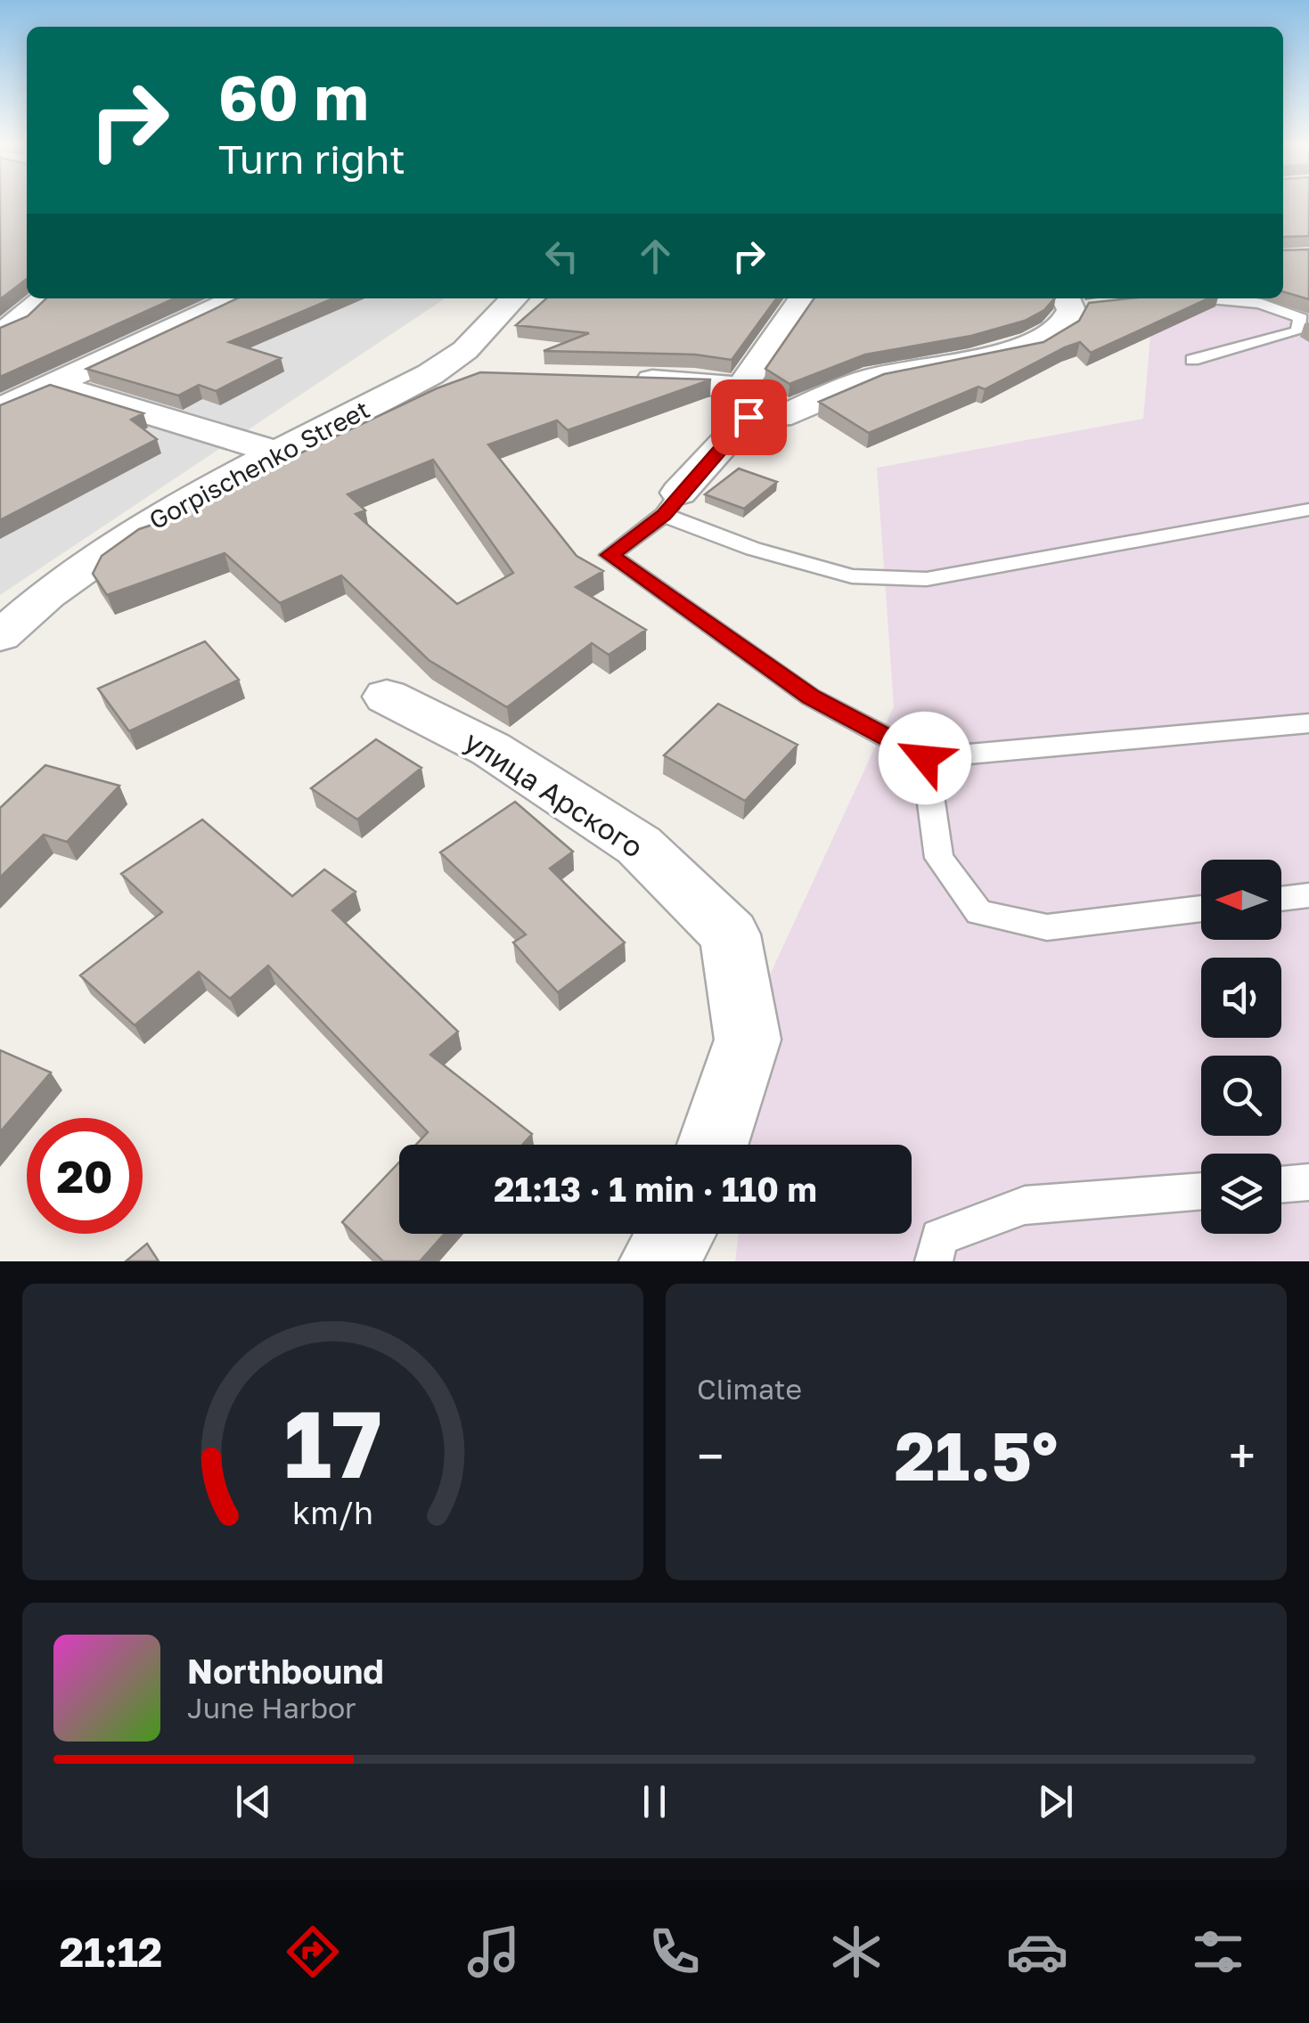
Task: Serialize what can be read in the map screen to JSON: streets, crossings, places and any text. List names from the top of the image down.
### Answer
{
  "streets": {
    "street": ["Gorpischenko Street", "улица Арского"]
  },
  "north": "left",
  "page": {
    "turn": ["60 m", "Turn right"],
    "limit": "20",
    "trip": "21:13 · 1 min · 110 m",
    "tile": "Climate",
    "heat": ["−", "21.5°", "+"],
    "song": ["Northbound", "June Harbor"],
    "tabs": "21:12",
    "gauge": ["17", "km/h"]
  }
}
